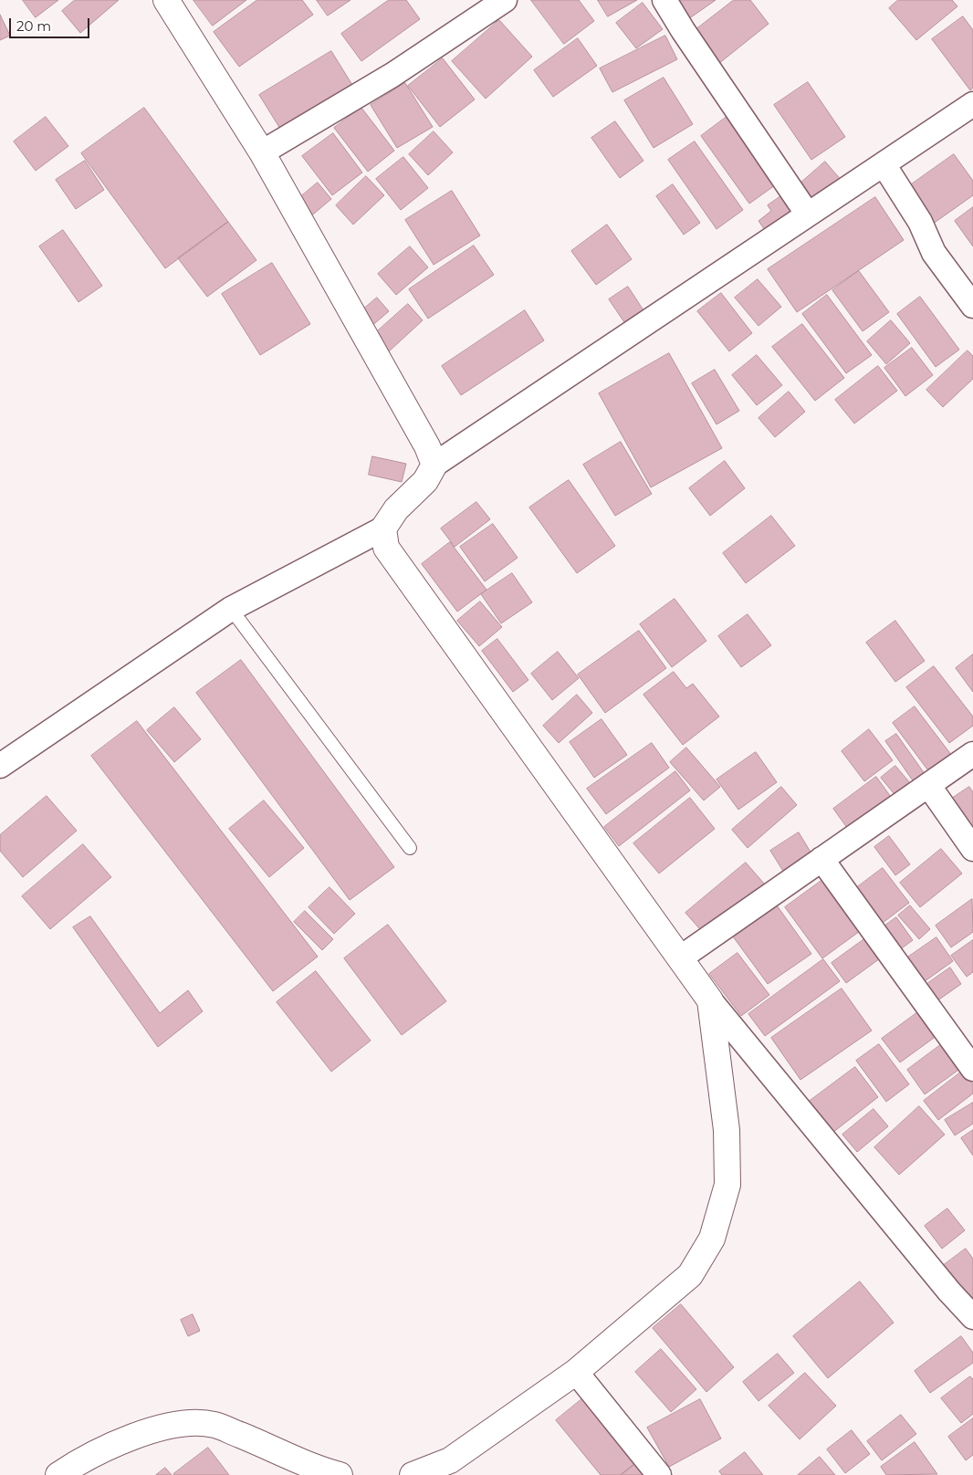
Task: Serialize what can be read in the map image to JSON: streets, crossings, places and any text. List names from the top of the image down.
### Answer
{
  "scale_bar": "20 m"
}
